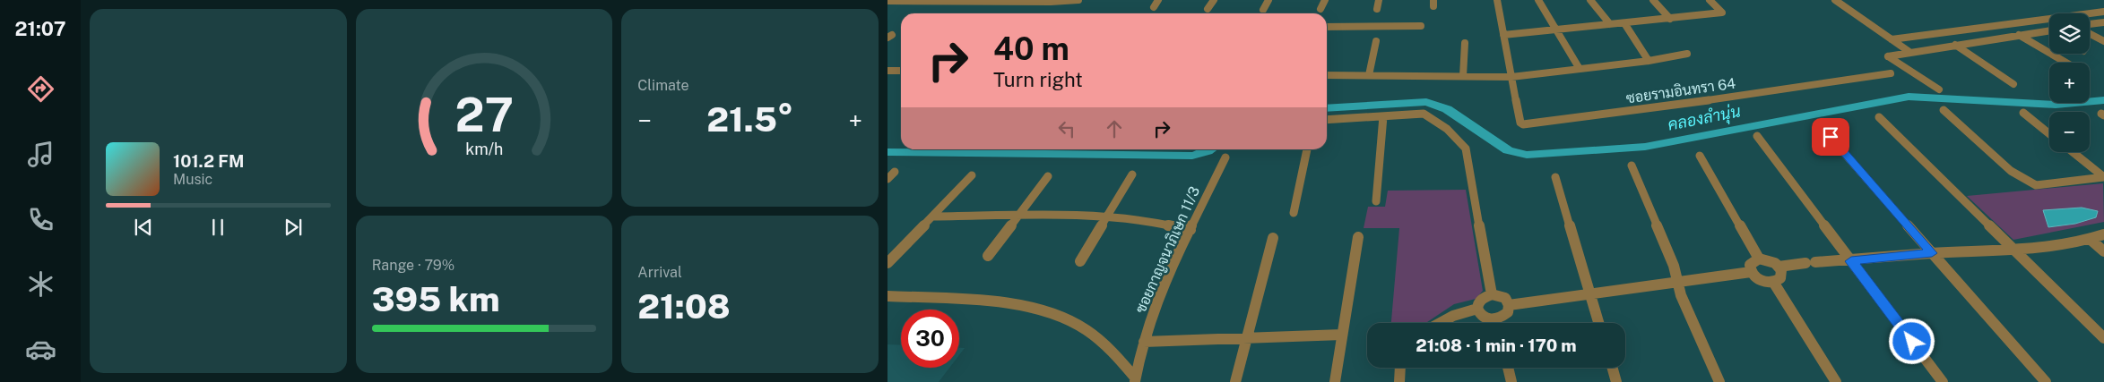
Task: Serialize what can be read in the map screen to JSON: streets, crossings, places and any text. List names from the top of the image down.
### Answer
{
  "streets": {
    "street": ["ซอยรามอินทรา 64", "ซอยกาญจนาภิเษก 11/3"]
  },
  "water": ["คลองลำนุ่น"],
  "page": {
    "tabs": "21:07",
    "tile": [
      "Climate",
      ["Range · 79%", "395 km"],
      ["Arrival", "21:08"]
    ],
    "map_buttons": ["+", "−"],
    "turn": ["40 m", "Turn right"],
    "heat": ["−", "21.5°", "+"],
    "song": ["101.2 FM", "Music"],
    "limit": "30",
    "trip": "21:08 · 1 min · 170 m",
    "gauge": ["27", "km/h"]
  }
}
